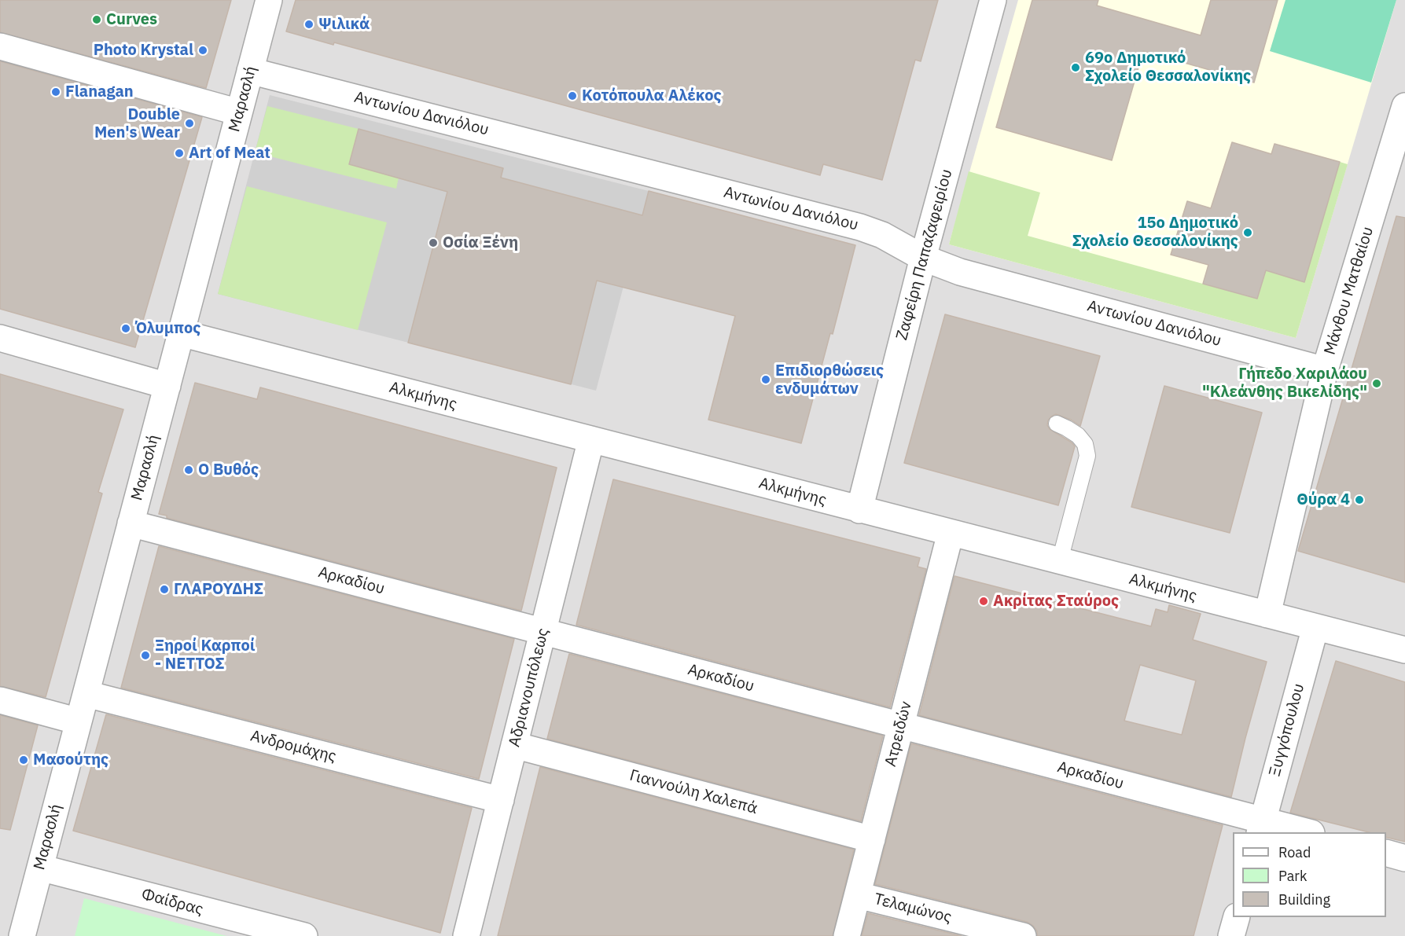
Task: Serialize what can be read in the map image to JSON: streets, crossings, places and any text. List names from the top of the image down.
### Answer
{
  "streets": {
    "street": [
      "Μαρασλή",
      "Αντωνίου Δανιόλου",
      "Ζαφείρη Παπαζαφειρίου",
      "Μάνθου Ματθαίου",
      "Αλκμήνης",
      "Αρκαδίου",
      "Αδριανουπόλεως",
      "Ξυγγόπουλου",
      "Ατρειδών",
      "Ανδρομάχης",
      "Γιαννούλη Χαλεπά",
      "Φαίδρας",
      "Τελαμώνος"
    ]
  },
  "crossings": [
    ["Μαρασλή", "Αντωνίου Δανιόλου"],
    ["Μαρασλή", "Αλκμήνης"],
    ["Μαρασλή", "Αρκαδίου"],
    ["Μαρασλή", "Ανδρομάχης"],
    ["Μαρασλή", "Φαίδρας"],
    ["Αντωνίου Δανιόλου", "Ζαφείρη Παπαζαφειρίου"],
    ["Αντωνίου Δανιόλου", "Μάνθου Ματθαίου"],
    ["Ζαφείρη Παπαζαφειρίου", "Αλκμήνης"],
    ["Μάνθου Ματθαίου", "Αλκμήνης"],
    ["Αλκμήνης", "Αδριανουπόλεως"],
    ["Αλκμήνης", "Ξυγγόπουλου"],
    ["Αλκμήνης", "Ατρειδών"],
    ["Αρκαδίου", "Αδριανουπόλεως"],
    ["Αρκαδίου", "Ξυγγόπουλου"],
    ["Αρκαδίου", "Ατρειδών"],
    ["Αδριανουπόλεως", "Ανδρομάχης"],
    ["Αδριανουπόλεως", "Γιαννούλη Χαλεπά"],
    ["Ατρειδών", "Γιαννούλη Χαλεπά"],
    ["Ατρειδών", "Τελαμώνος"]
  ],
  "places": [
    "Curves",
    "Ψιλικά",
    "Photo Krystal",
    "69ο Δημοτικό Σχολείο Θεσσαλονίκης",
    "Flanagan",
    "Κοτόπουλα Αλέκος",
    "Double Men's Wear",
    "Art of Meat",
    "15ο Δημοτικό Σχολείο Θεσσαλονίκης",
    "Οσία Ξένη",
    "Όλυμπος",
    "Επιδιορθώσεις ενδυμάτων",
    "Γήπεδο Χαριλάου \"Κλεάνθης Βικελίδης\"",
    "Ο Βυθός",
    "Θύρα 4",
    "ΓΛΑΡΟΥΔΗΣ",
    "Ακρίτας Σταύρος",
    "Ξηροί Καρποί - ΝΕΤΤΟΣ",
    "Μασούτης"
  ],
  "legend": ["Road", "Park", "Building"]
}
